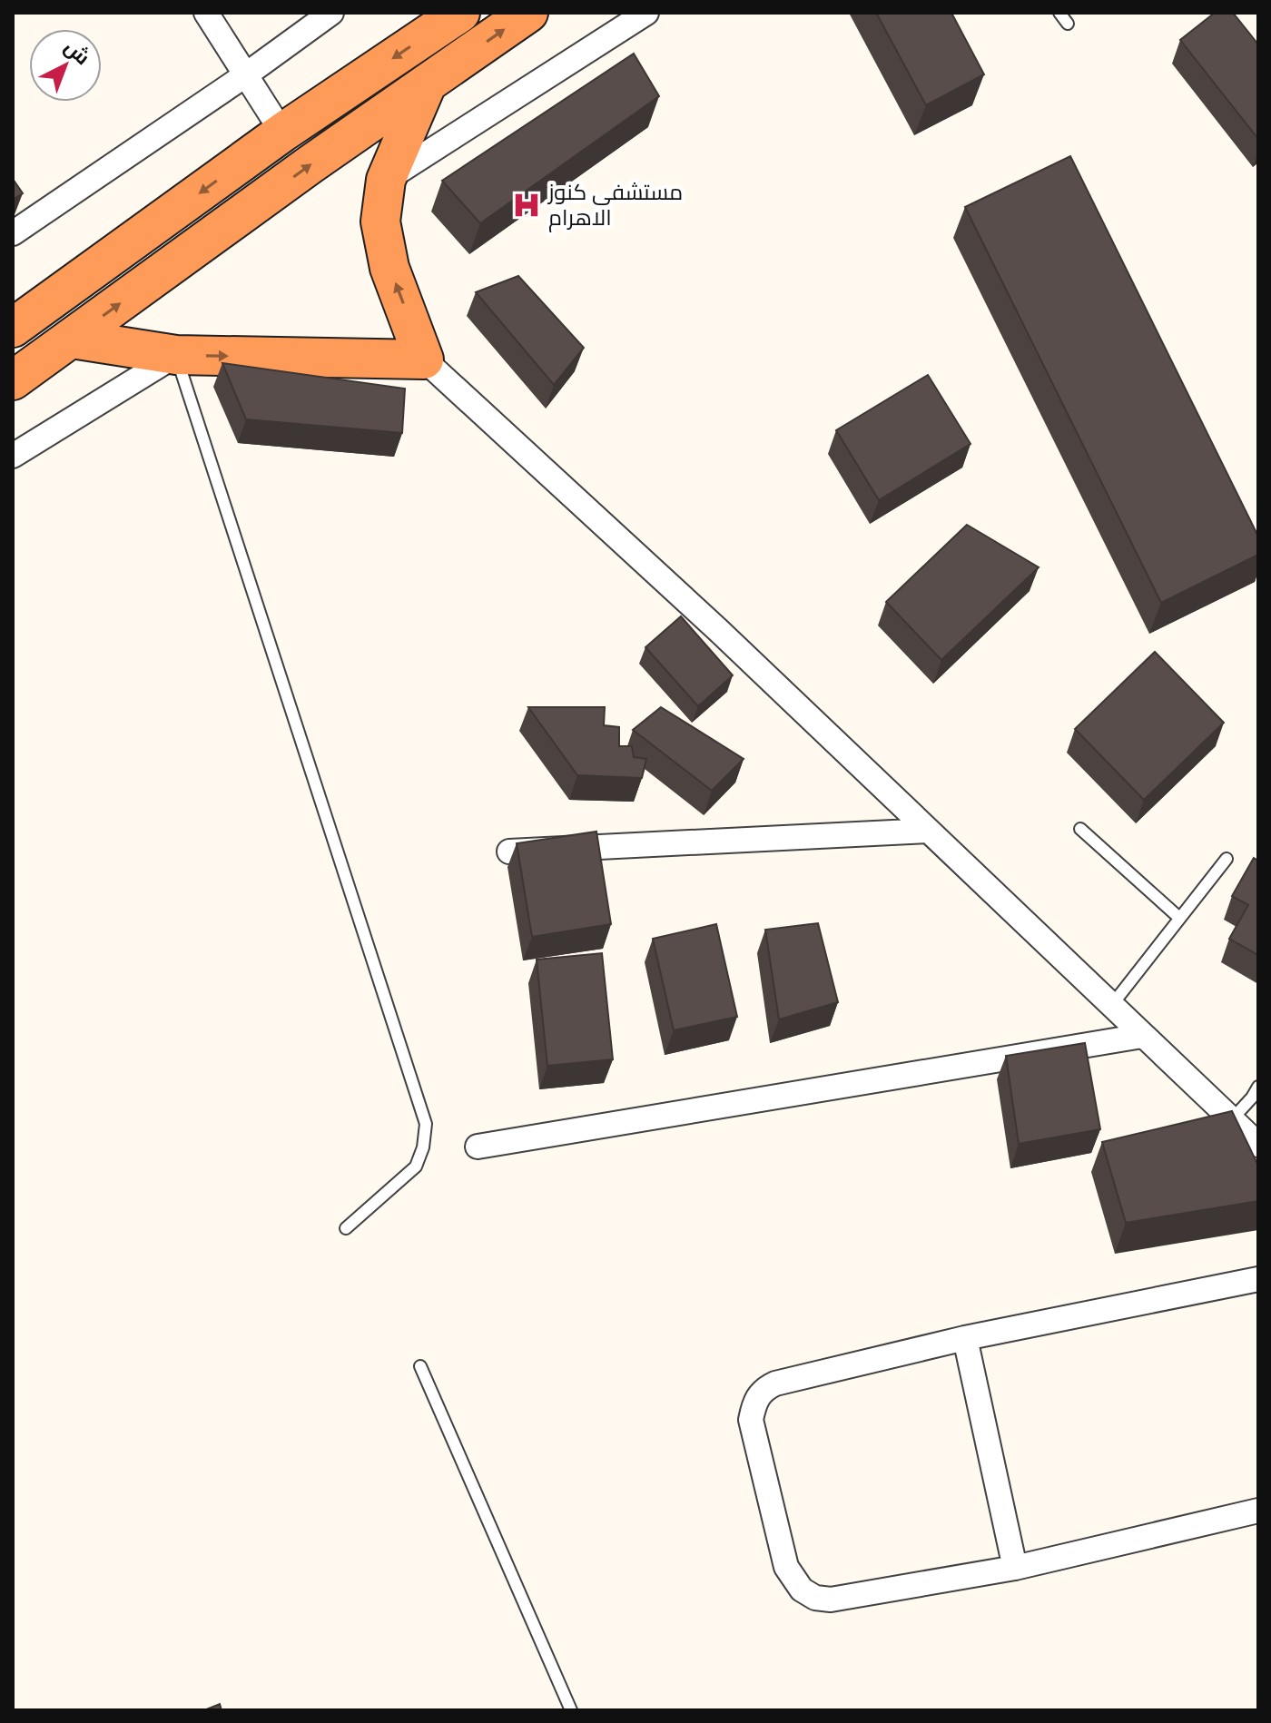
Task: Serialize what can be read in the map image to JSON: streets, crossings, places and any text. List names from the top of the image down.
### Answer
{
  "places": {
    "hospital": ["مستشفى كنوز الاهرام"]
  },
  "north": "top right"
}
